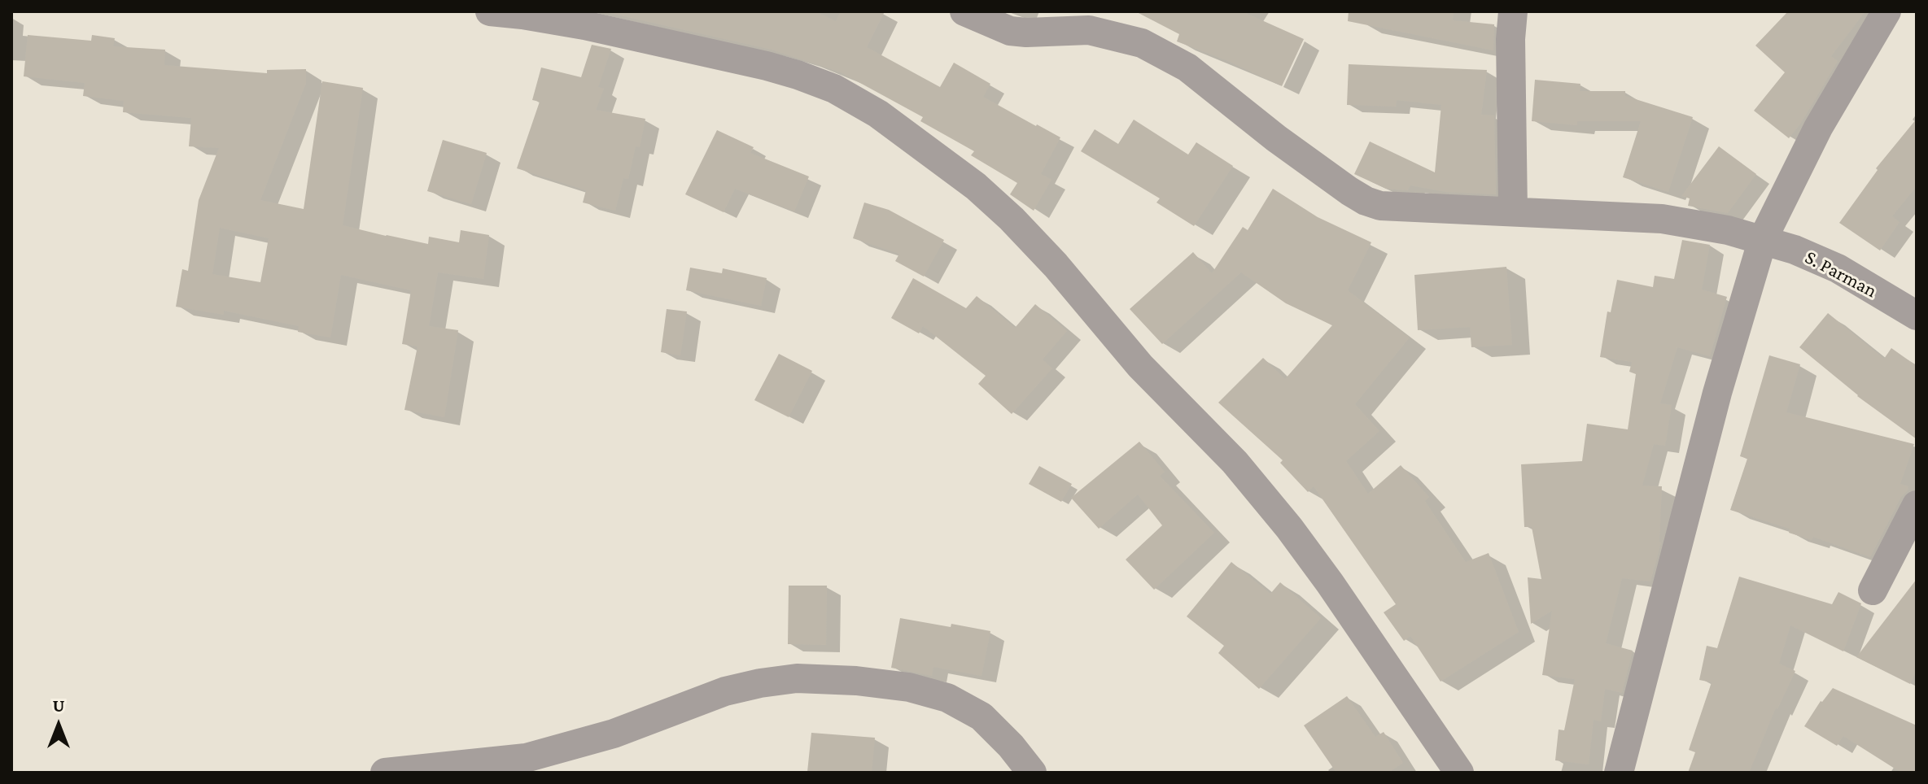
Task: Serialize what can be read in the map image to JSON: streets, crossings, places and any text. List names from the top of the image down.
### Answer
{
  "streets": {
    "street": ["S. Parman"]
  },
  "north": "top"
}
